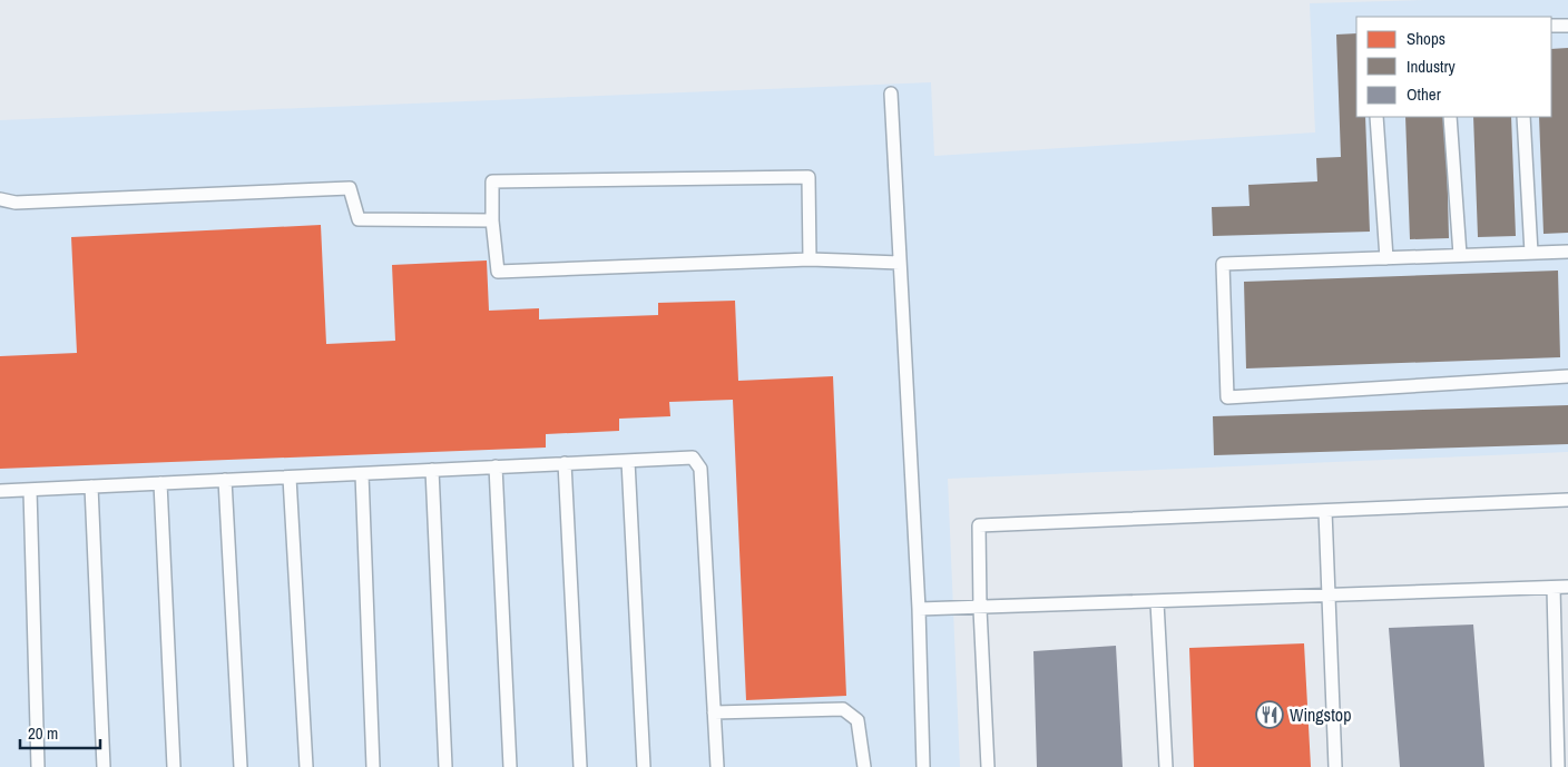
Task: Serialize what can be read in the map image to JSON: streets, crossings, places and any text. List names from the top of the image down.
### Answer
{
  "places": {
    "restaurant": ["Wingstop"]
  },
  "legend": ["Shops", "Industry", "Other"],
  "scale_bar": "20 m"
}
